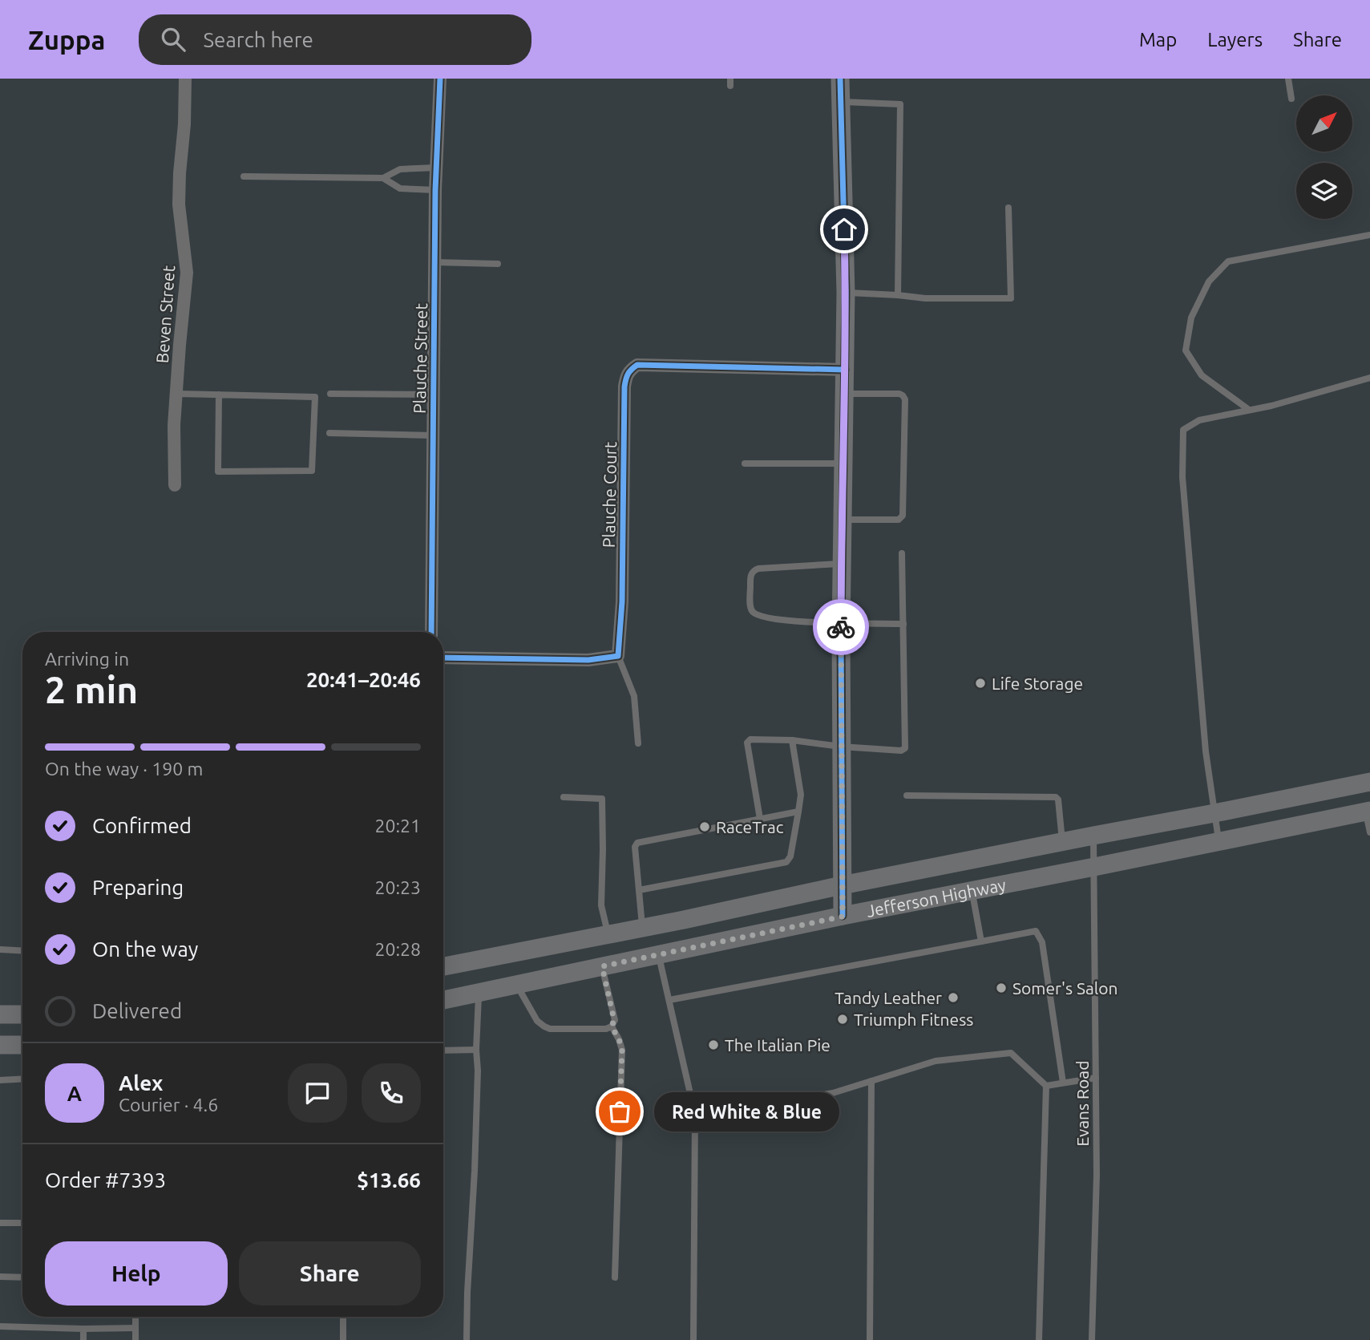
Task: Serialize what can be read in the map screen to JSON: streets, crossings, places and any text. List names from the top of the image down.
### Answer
{
  "streets": {
    "main road": ["Jefferson Highway"],
    "street": ["Beven Street", "Plauche Street", "Plauche Court"],
    "lane": ["Evans Road"]
  },
  "crossings": [
    ["Jefferson Highway", "Evans Road"]
  ],
  "places": [
    "Life Storage",
    "RaceTrac",
    "Somer's Salon",
    "Tandy Leather",
    "Triumph Fitness",
    "The Italian Pie",
    "Red White & Blue"
  ],
  "north": "top right",
  "page": {
    "header": "Zuppa",
    "search": "Search here",
    "nav": ["Map", "Layers", "Share"],
    "heading": ["2 min", "Arriving in", "20:41–20:46"],
    "panel": [
      "Alex",
      "Courier · 4.6",
      "Order #7393",
      "$13.66"
    ],
    "bar": "On the way · 190 m",
    "list": [
      ["Confirmed", "20:21"],
      ["Preparing", "20:23"],
      ["On the way", "20:28"],
      "Delivered"
    ],
    "round": "A",
    "bubble": "Red White & Blue",
    "buttons": ["Help", "Share"]
  }
}
